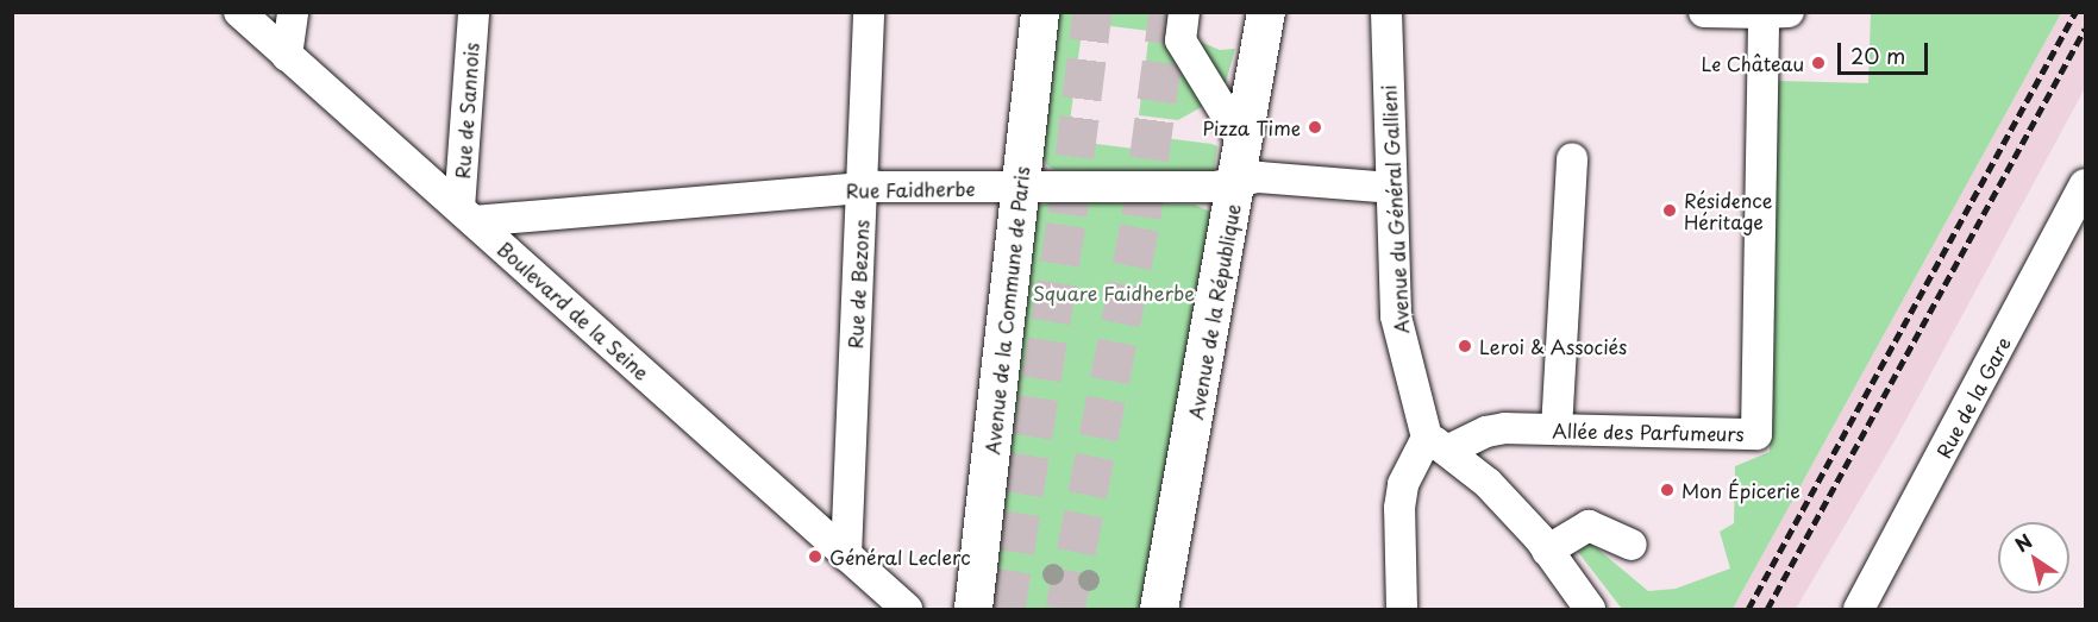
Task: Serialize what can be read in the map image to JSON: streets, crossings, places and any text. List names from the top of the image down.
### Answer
{
  "streets": {
    "main road": ["Avenue de la Commune de Paris", "Avenue de la République"],
    "street": [
      "Rue de Sannois",
      "Rue Faidherbe",
      "Avenue du Général Gallieni",
      "Rue de Bezons",
      "Boulevard de la Seine",
      "Rue de la Gare",
      "Allée des Parfumeurs"
    ]
  },
  "crossings": [
    ["Rue de Sannois", "Rue Faidherbe"],
    ["Rue de Sannois", "Boulevard de la Seine"],
    ["Rue Faidherbe", "Avenue du Général Gallieni"],
    ["Rue Faidherbe", "Rue de Bezons"],
    ["Rue Faidherbe", "Boulevard de la Seine"],
    ["Rue Faidherbe", "Avenue de la Commune de Paris"],
    ["Rue Faidherbe", "Avenue de la République"],
    ["Avenue du Général Gallieni", "Allée des Parfumeurs"],
    ["Rue de Bezons", "Boulevard de la Seine"]
  ],
  "parks": ["Square Faidherbe"],
  "places": [
    "Le Château",
    "Pizza Time",
    "Résidence Héritage",
    "Leroi & Associés",
    "Mon Épicerie",
    "Général Leclerc"
  ],
  "scale_bar": "20 m",
  "north": "top left"
}
